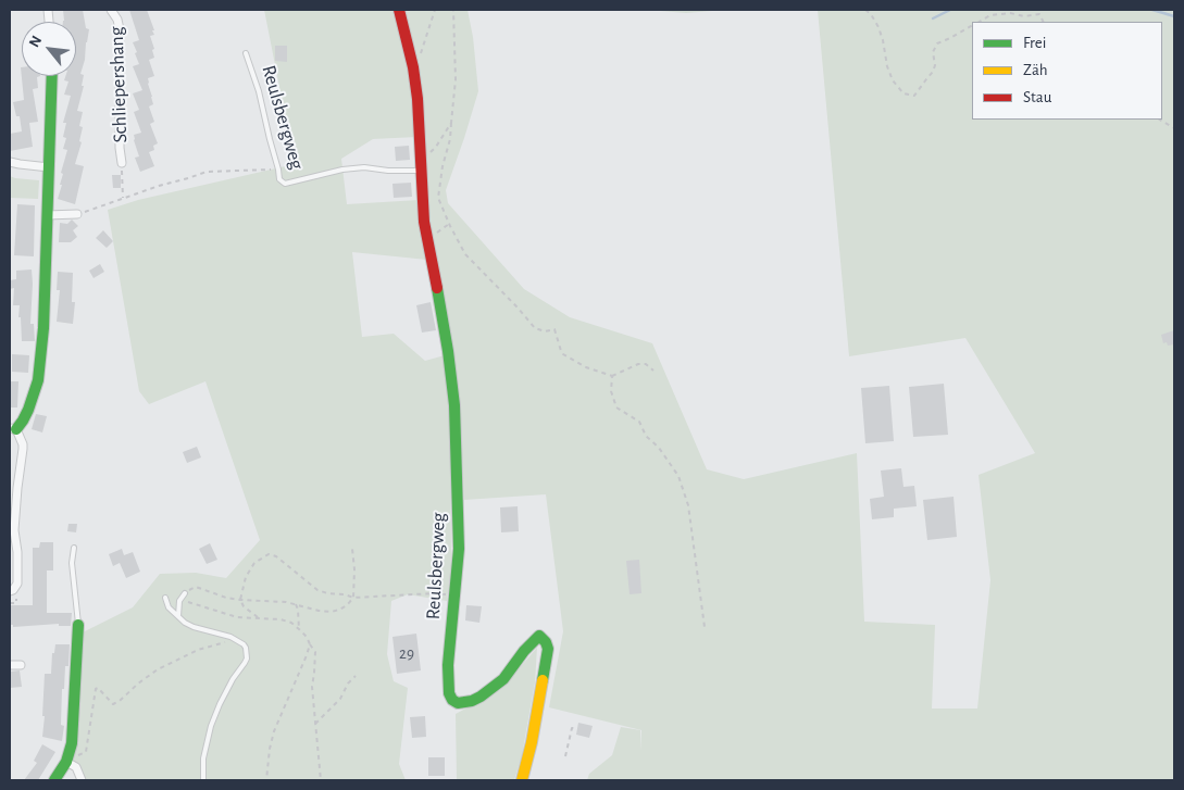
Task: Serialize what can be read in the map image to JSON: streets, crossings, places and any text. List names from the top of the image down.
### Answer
{
  "streets": {
    "street": ["Schliepershang", "Reulsbergweg"]
  },
  "house_numbers": ["29"],
  "legend": ["Frei", "Zäh", "Stau"],
  "north": "top left"
}
